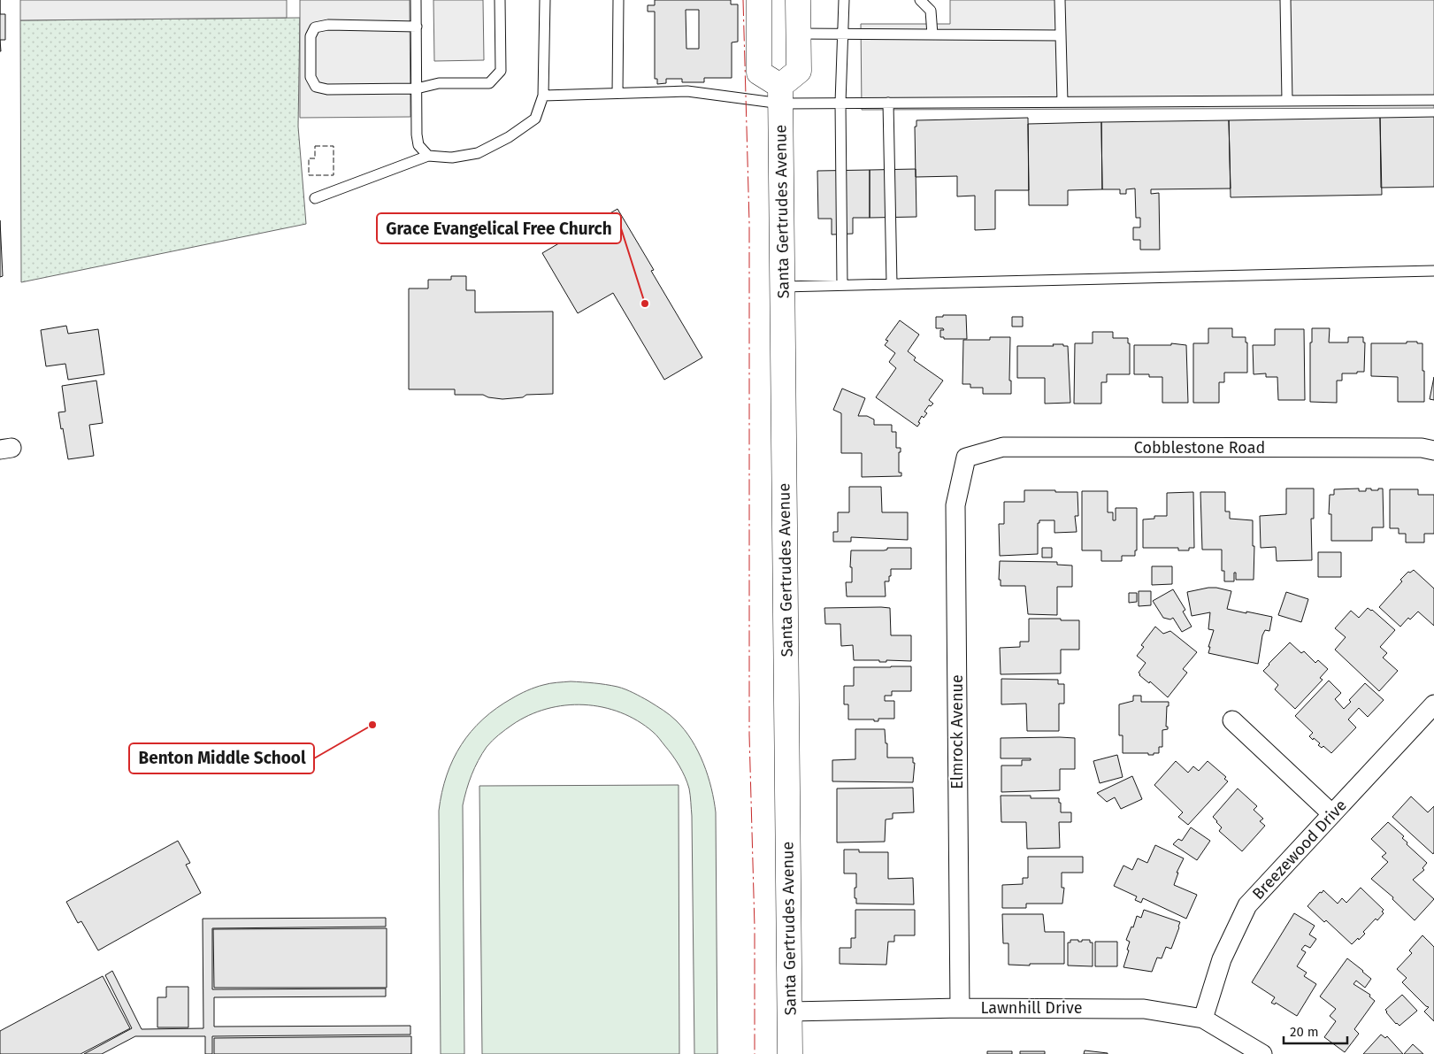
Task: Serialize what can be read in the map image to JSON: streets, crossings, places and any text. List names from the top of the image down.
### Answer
{
  "streets": {
    "main road": ["Santa Gertrudes Avenue"],
    "street": [
      "Cobblestone Road",
      "Elmrock Avenue",
      "Breezewood Drive",
      "Lawnhill Drive"
    ]
  },
  "crossings": [
    ["Santa Gertrudes Avenue", "Lawnhill Drive"],
    ["Cobblestone Road", "Elmrock Avenue"],
    ["Elmrock Avenue", "Lawnhill Drive"],
    ["Breezewood Drive", "Lawnhill Drive"]
  ],
  "places": ["Grace Evangelical Free Church", "Benton Middle School"],
  "scale_bar": "20 m"
}
